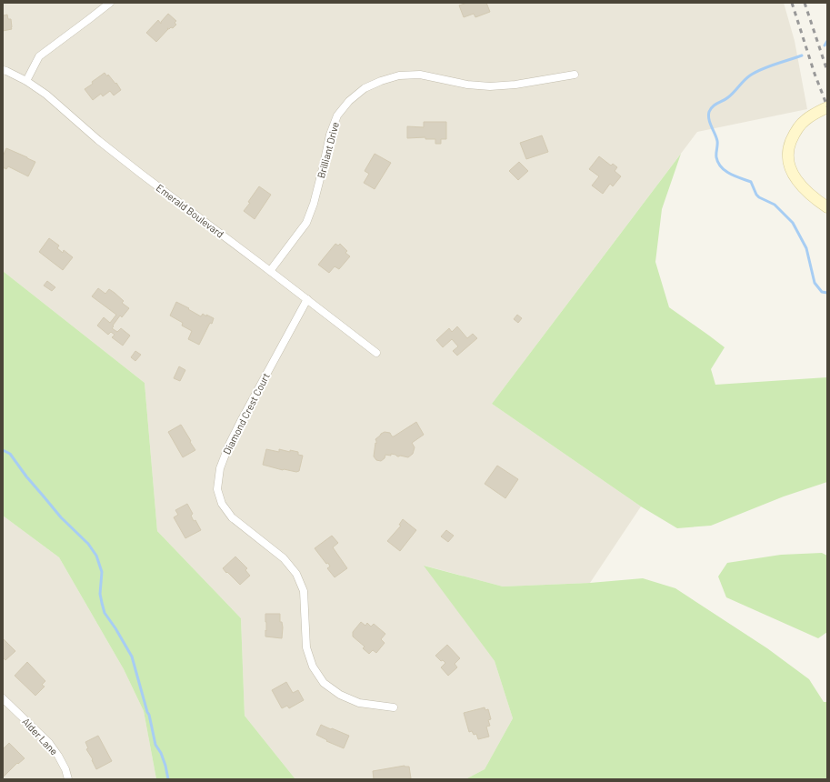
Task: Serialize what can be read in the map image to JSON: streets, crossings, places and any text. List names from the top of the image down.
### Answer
{
  "streets": {
    "street": [
      "Brilliant Drive",
      "Emerald Boulevard",
      "Diamond Crest Court",
      "Alder Lane"
    ]
  },
  "crossings": [
    ["Brilliant Drive", "Emerald Boulevard"],
    ["Emerald Boulevard", "Diamond Crest Court"]
  ]
}
